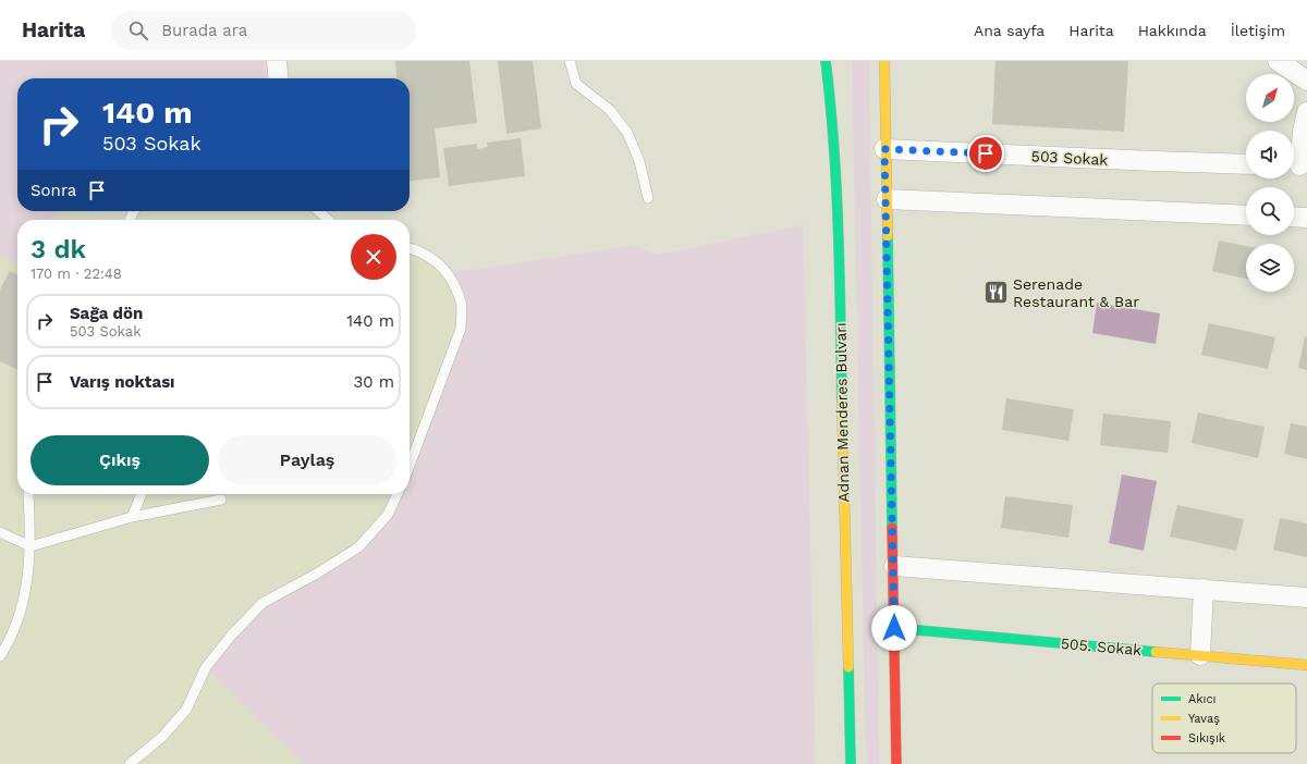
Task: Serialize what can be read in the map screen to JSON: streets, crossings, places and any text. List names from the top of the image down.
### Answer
{
  "streets": {
    "main road": ["Adnan Menderes Bulvarı", "505. Sokak"],
    "street": ["503 Sokak"]
  },
  "places": {
    "restaurant": ["Serenade Restaurant & Bar"]
  },
  "legend": ["Akıcı", "Yavaş", "Sıkışık"],
  "north": "top right",
  "page": {
    "header": "Harita",
    "search": "Burada ara",
    "nav": [
      "Ana sayfa",
      "Harita",
      "Hakkında",
      "İletişim"
    ],
    "turn": ["140 m", "503 Sokak"],
    "then": "Sonra",
    "heading": ["3 dk", "170 m · 22:48"],
    "list": [
      {
        "name": "Sağa dön",
        "note": "503 Sokak",
        "value": "140 m"
      },
      {
        "name": "Varış noktası",
        "value": "30 m"
      }
    ],
    "buttons": ["Çıkış", "Paylaş"]
  }
}
